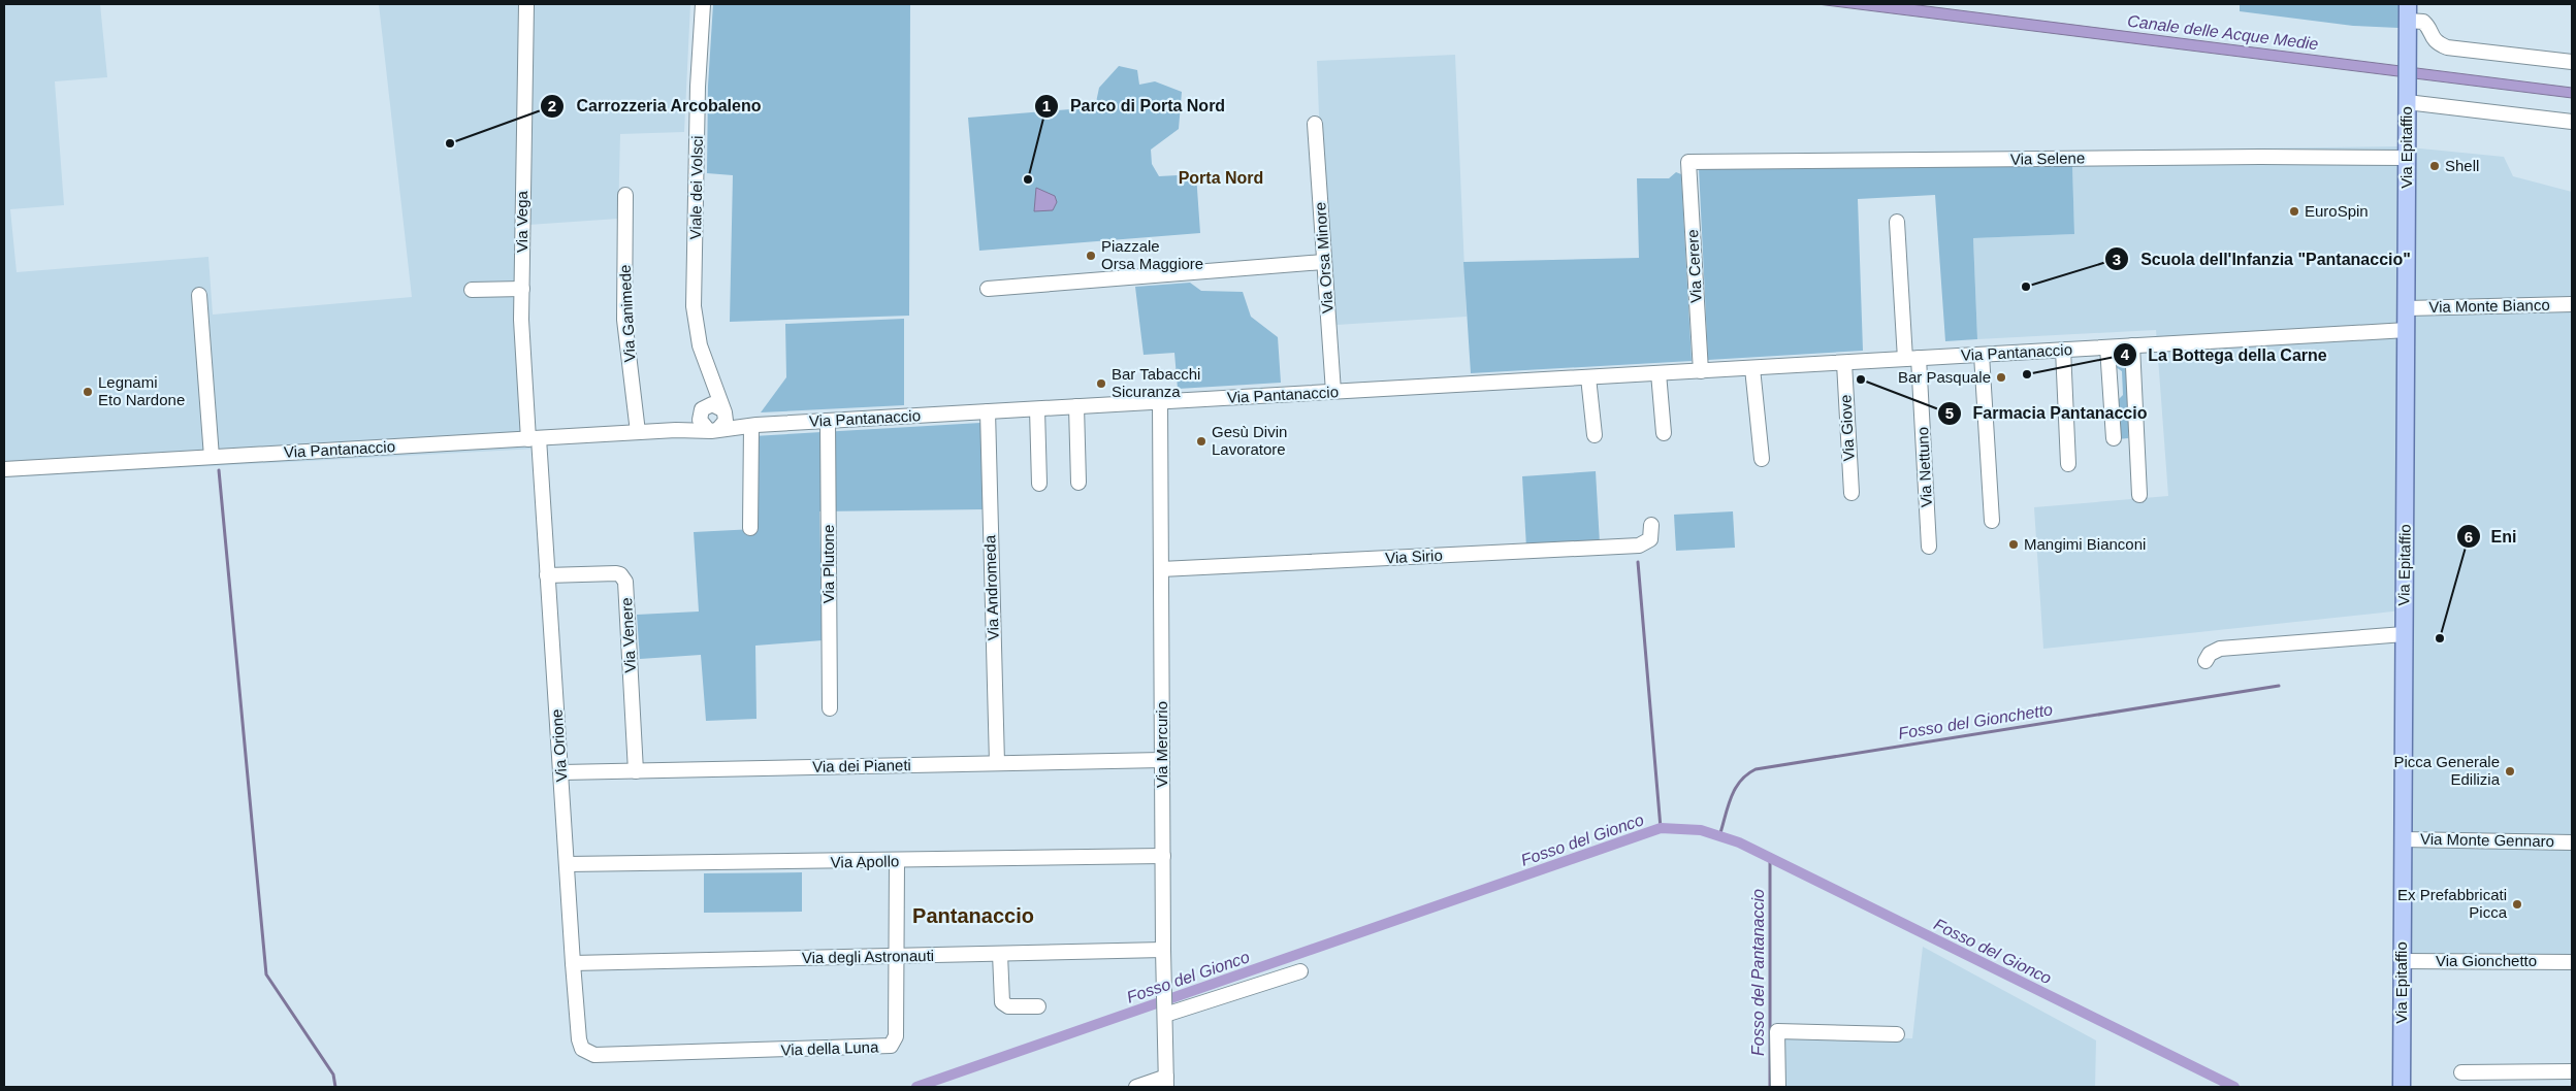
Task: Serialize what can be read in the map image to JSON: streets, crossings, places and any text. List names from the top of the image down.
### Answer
{
  "streets": {
    "main road": ["Via Epitaffio"],
    "street": [
      "Via Selene",
      "Viale dei Volsci",
      "Via Vega",
      "Via Orsa Minore",
      "Via Cerere",
      "Via Monte Bianco",
      "Via Ganimede",
      "Via Pantanaccio",
      "Via Giove",
      "Via Nettuno",
      "Via Sirio",
      "Via Plutone",
      "Via Andromeda",
      "Via Venere",
      "Via Mercurio",
      "Via Orione",
      "Via dei Pianeti",
      "Via Monte Gennaro",
      "Via Apollo",
      "Via degli Astronauti",
      "Via Gionchetto",
      "Via della Luna"
    ]
  },
  "crossings": [
    ["Via Epitaffio", "Via Selene"],
    ["Via Epitaffio", "Via Monte Bianco"],
    ["Via Epitaffio", "Via Pantanaccio"],
    ["Via Epitaffio", "Via Monte Gennaro"],
    ["Via Epitaffio", "Via Gionchetto"],
    ["Via Selene", "Via Cerere"],
    ["Viale dei Volsci", "Via Pantanaccio"],
    ["Via Vega", "Via Pantanaccio"],
    ["Via Vega", "Via Orione"],
    ["Via Orsa Minore", "Via Pantanaccio"],
    ["Via Cerere", "Via Pantanaccio"],
    ["Via Ganimede", "Via Pantanaccio"],
    ["Via Pantanaccio", "Via Giove"],
    ["Via Pantanaccio", "Via Nettuno"],
    ["Via Pantanaccio", "Via Plutone"],
    ["Via Pantanaccio", "Via Andromeda"],
    ["Via Pantanaccio", "Via Mercurio"],
    ["Via Pantanaccio", "Via Orione"],
    ["Via Sirio", "Via Mercurio"],
    ["Via Andromeda", "Via dei Pianeti"],
    ["Via Venere", "Via Orione"],
    ["Via Venere", "Via dei Pianeti"],
    ["Via Mercurio", "Via dei Pianeti"],
    ["Via Mercurio", "Via Apollo"],
    ["Via Mercurio", "Via degli Astronauti"],
    ["Via Orione", "Via dei Pianeti"],
    ["Via Orione", "Via Apollo"],
    ["Via Orione", "Via degli Astronauti"],
    ["Via Orione", "Via della Luna"],
    ["Via Apollo", "Via della Luna"],
    ["Via degli Astronauti", "Via della Luna"]
  ],
  "districts": ["Porta Nord", "Pantanaccio"],
  "water": [
    "Canale delle Acque Medie",
    "Fosso del Gionchetto",
    "Fosso del Gionco",
    "Fosso del Pantanaccio"
  ],
  "places": [
    "Carrozzeria Arcobaleno",
    "Shell",
    "Parco di Porta Nord",
    "EuroSpin",
    "Piazzale Orsa Maggiore",
    "Scuola dell'Infanzia \"Pantanaccio\"",
    "La Bottega della Carne",
    "Bar Pasquale",
    "Farmacia Pantanaccio",
    "Bar Tabacchi Sicuranza",
    "Legnami Eto Nardone",
    "Gesù Divin Lavoratore",
    "Mangimi Bianconi",
    "Eni",
    "Picca Generale Edilizia",
    "Ex Prefabbricati Picca"
  ]
}
